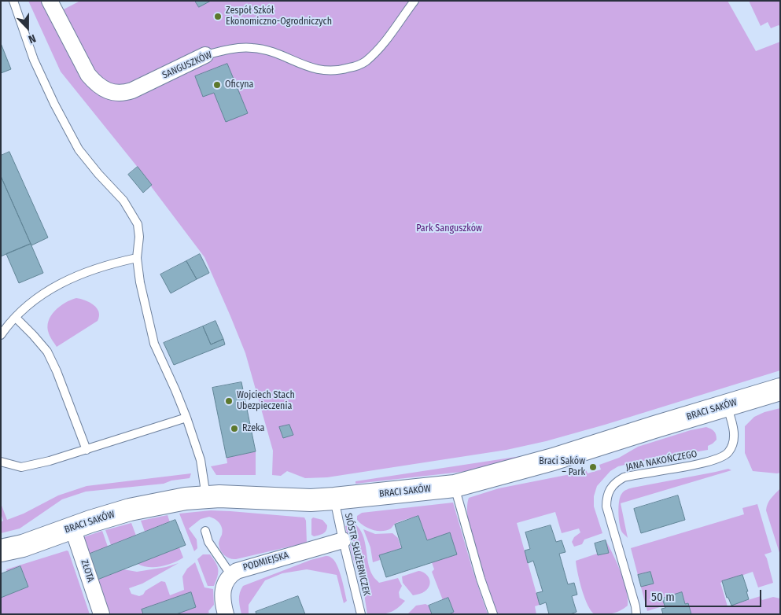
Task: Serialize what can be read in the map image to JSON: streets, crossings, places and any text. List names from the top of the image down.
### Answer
{
  "streets": {
    "street": [
      "SANGUSZKÓW",
      "BRACI SAKÓW",
      "PODMIEJSKA",
      "ZŁOTA"
    ],
    "lane": ["JANA NAKOŃCZEGO", "SIÓSTR SŁUŻEBNICZEK"]
  },
  "crossings": [
    ["BRACI SAKÓW", "JANA NAKOŃCZEGO"],
    ["BRACI SAKÓW", "SIÓSTR SŁUŻEBNICZEK"],
    ["BRACI SAKÓW", "ZŁOTA"],
    ["SIÓSTR SŁUŻEBNICZEK", "PODMIEJSKA"]
  ],
  "parks": ["Park Sanguszków"],
  "places": [
    "Zespół Szkół Ekonomiczno-Ogrodniczych",
    "Oficyna",
    "Wojciech Stach Ubezpieczenia",
    "Rzeka",
    "Braci Saków – Park"
  ],
  "scale_bar": "50 m",
  "north": "bottom"
}
